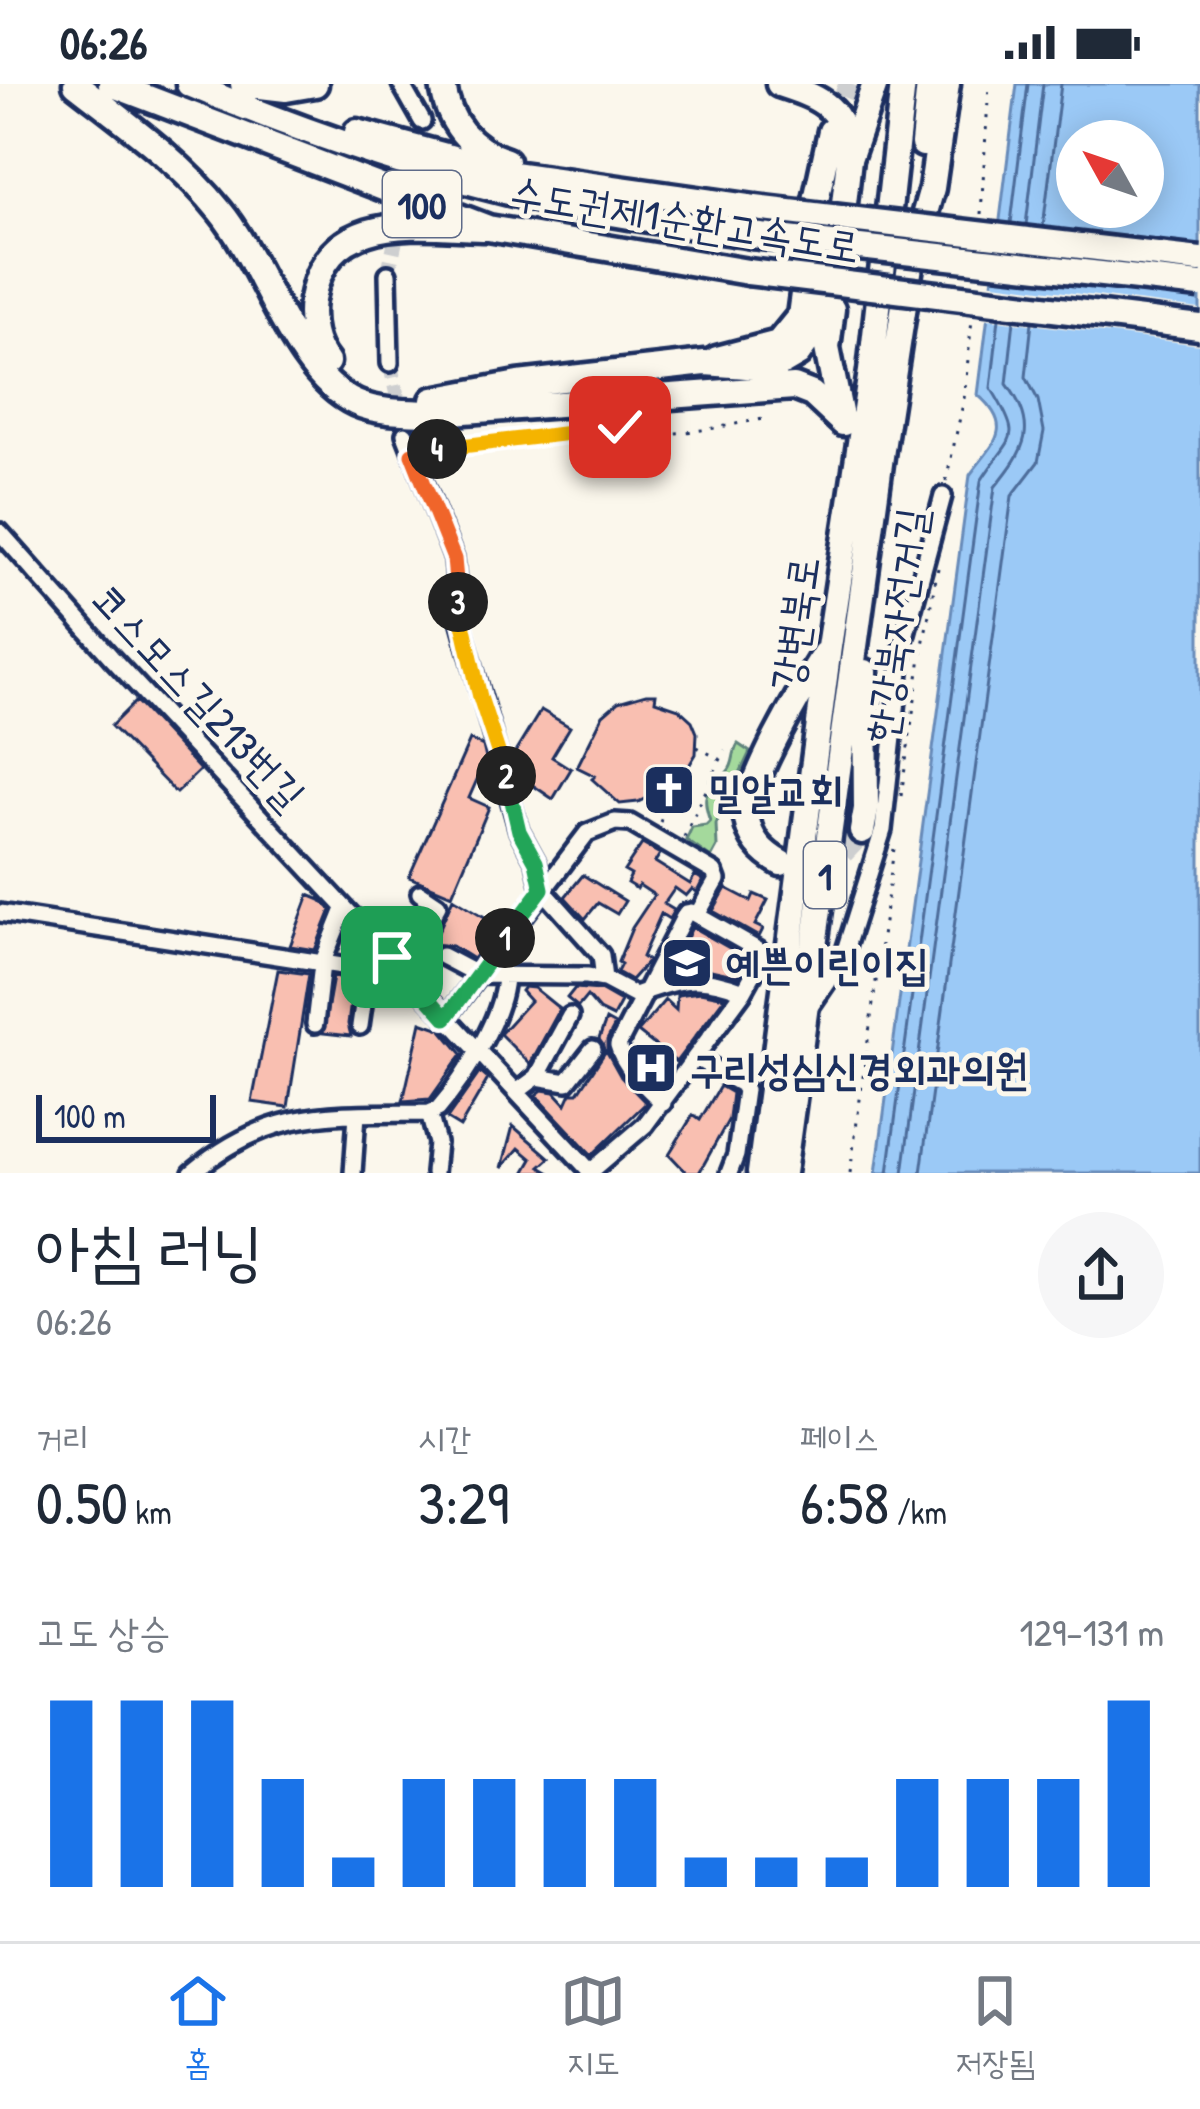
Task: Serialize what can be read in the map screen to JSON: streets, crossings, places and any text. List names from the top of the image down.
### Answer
{
  "streets": {
    "highway": [
      "100",
      "수도권제1순환고속도로",
      "강변북로",
      "1"
    ],
    "street": ["코스모스길213번길"],
    "path": ["한강북자전거길"]
  },
  "crossings": [
    ["강변북로", "1"]
  ],
  "places": {
    "church": ["밀알교회"],
    "school or university": ["예쁜이린이집"],
    "hospital": ["구리성심신경외과의원"]
  },
  "scale_bar": "100 m",
  "north": "top left",
  "page": {
    "status": "06:26",
    "pins": [
      "4",
      "3",
      "2",
      "1"
    ],
    "scale": "100 m",
    "heading": ["아침 러닝", "06:26"],
    "stats": [
      ["거리", "0.50 km"],
      ["시간", "3:29"],
      ["페이스", "6:58 /km"]
    ],
    "chart": ["고도 상승", "129–131 m"],
    "tabs": ["홈", "지도", "저장됨"]
  }
}
